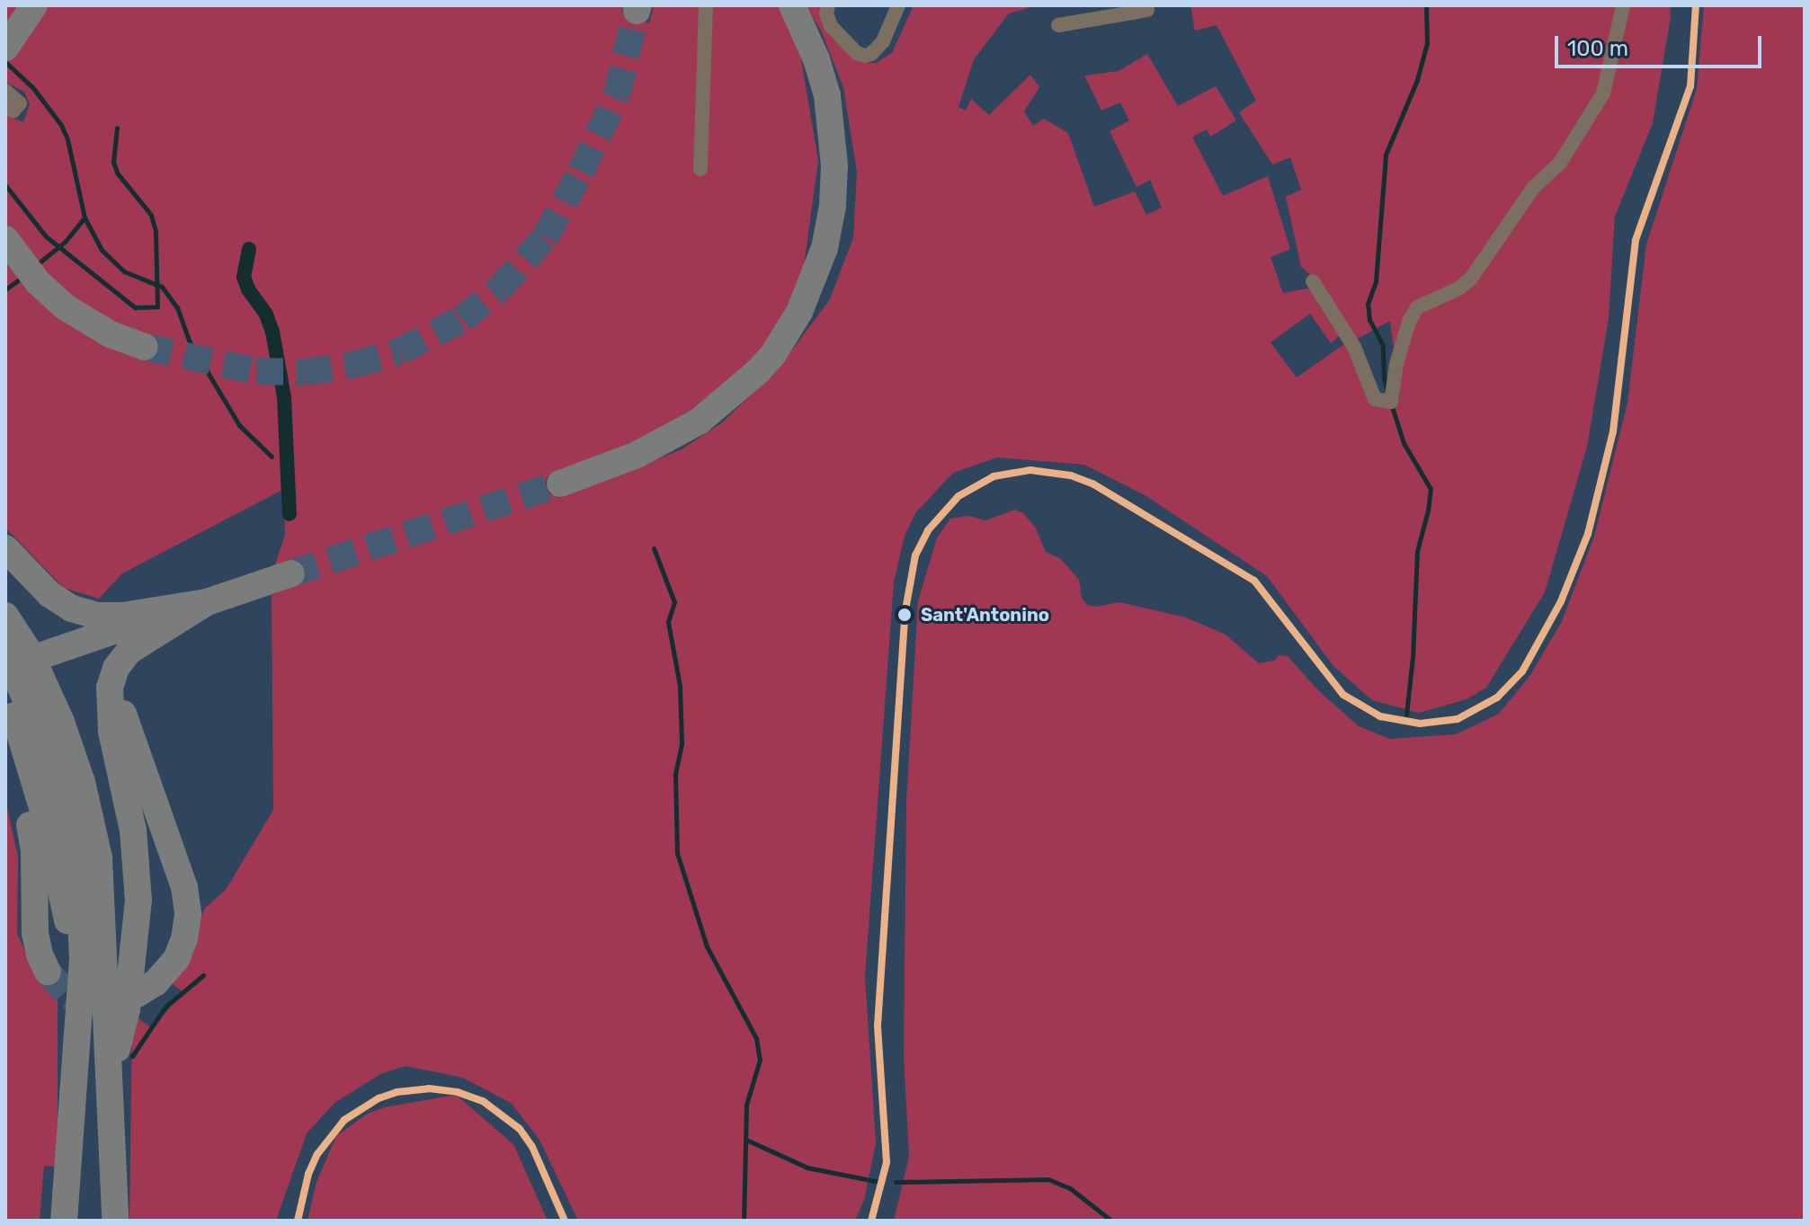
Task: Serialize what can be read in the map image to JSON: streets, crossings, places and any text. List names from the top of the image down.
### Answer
{
  "places": ["Sant'Antonino"],
  "scale_bar": "100 m"
}
